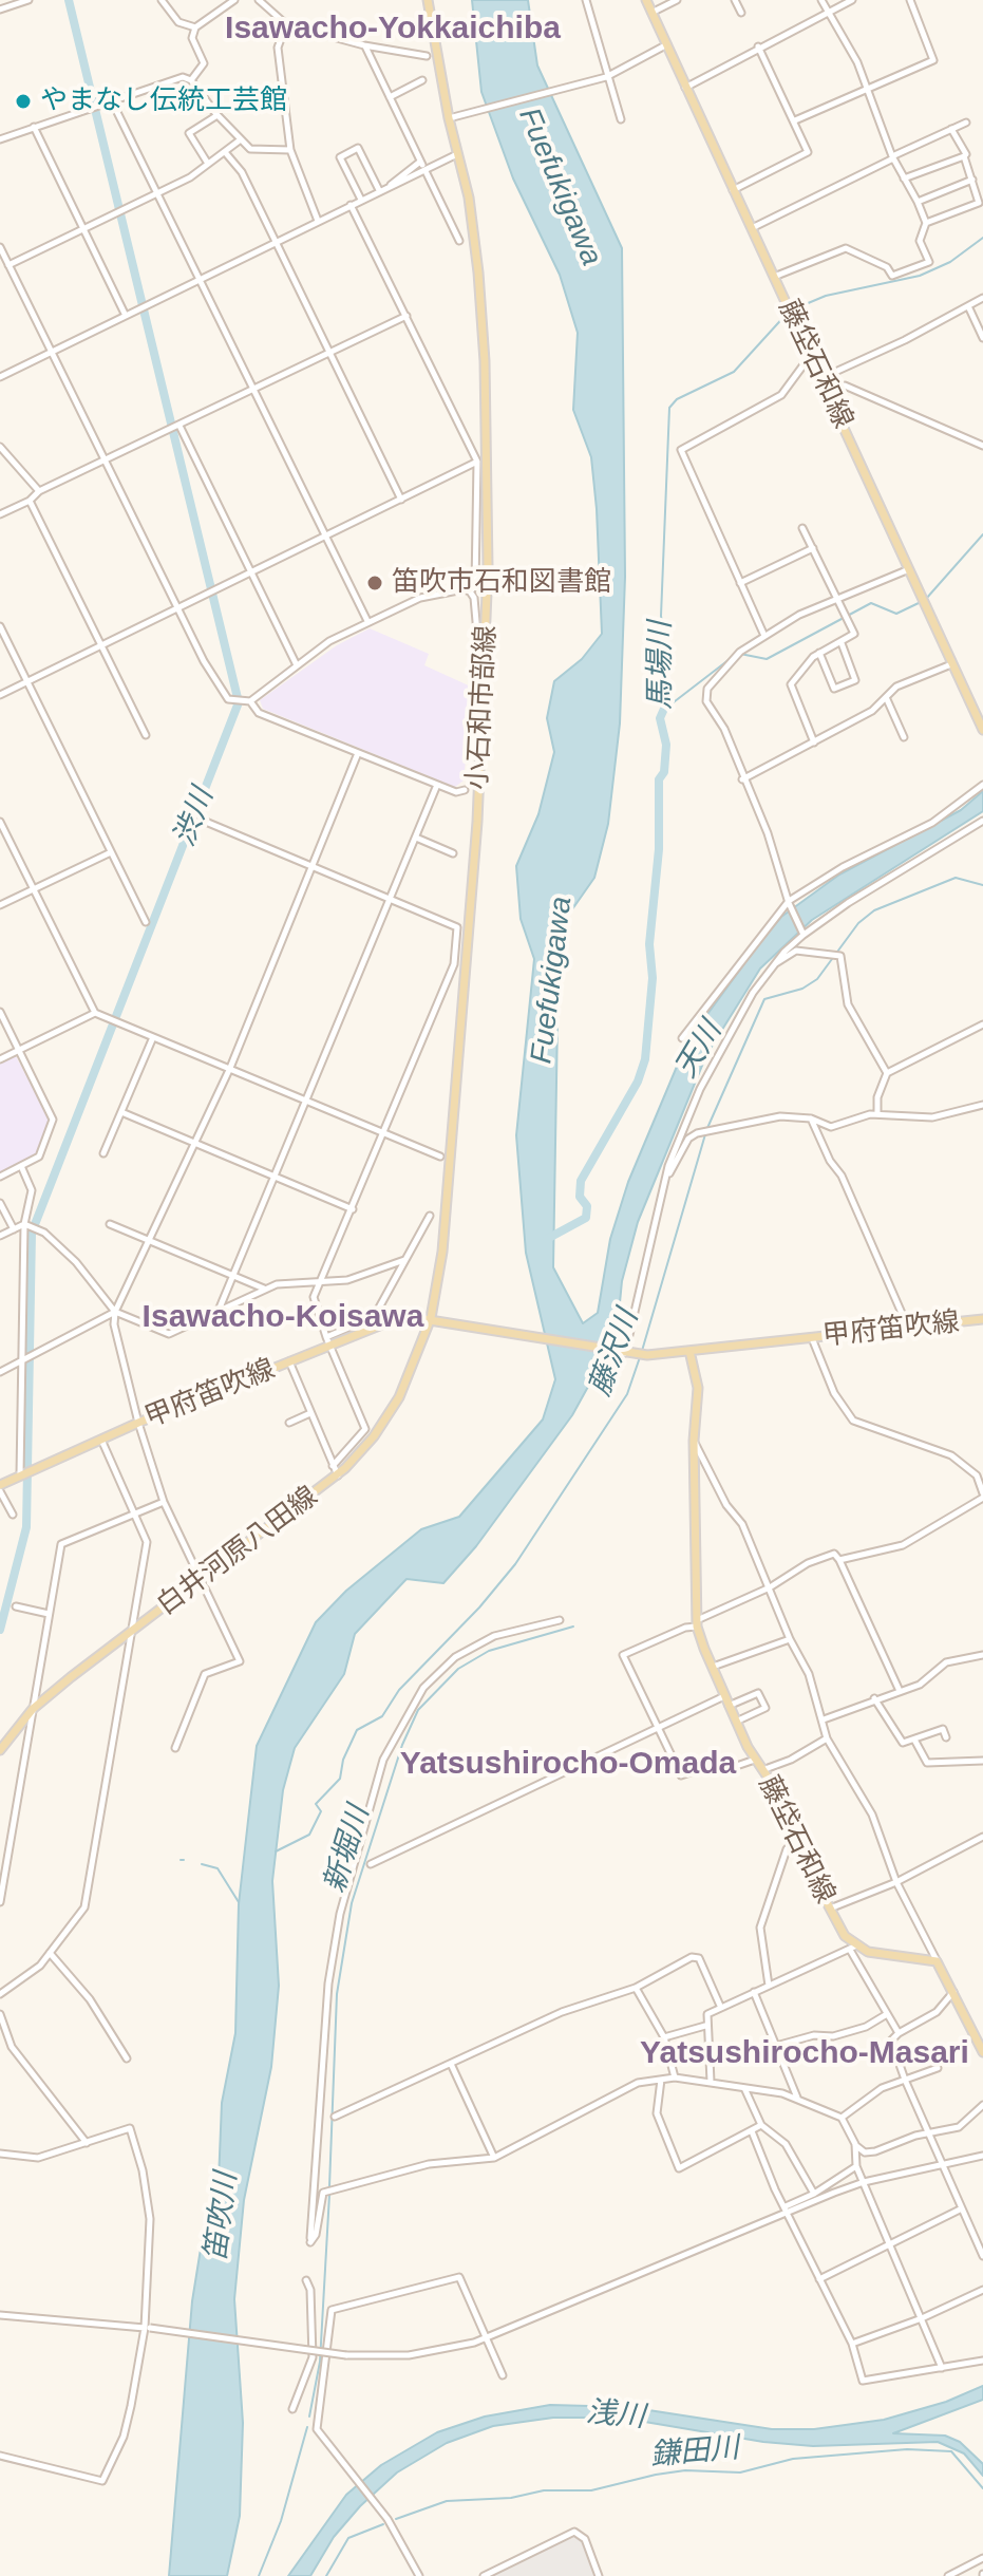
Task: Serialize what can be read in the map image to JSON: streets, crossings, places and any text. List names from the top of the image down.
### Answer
{
  "streets": {
    "main road": [
      "藤垈石和線",
      "小石和市部線",
      "甲府笛吹線",
      "白井河原八田線"
    ]
  },
  "crossings": [
    ["藤垈石和線", "甲府笛吹線"],
    ["小石和市部線", "甲府笛吹線"],
    ["小石和市部線", "白井河原八田線"],
    ["甲府笛吹線", "白井河原八田線"]
  ],
  "districts": [
    "Isawacho-Yokkaichiba",
    "Isawacho-Koisawa",
    "Yatsushirocho-Omada",
    "Yatsushirocho-Masari"
  ],
  "water": [
    "Fuefukigawa",
    "馬場川",
    "渋川",
    "天川",
    "藤沢川",
    "新堀川",
    "笛吹川",
    "浅川",
    "鎌田川"
  ],
  "places": ["やまなし伝統工芸館", "笛吹市石和図書館"]
}
